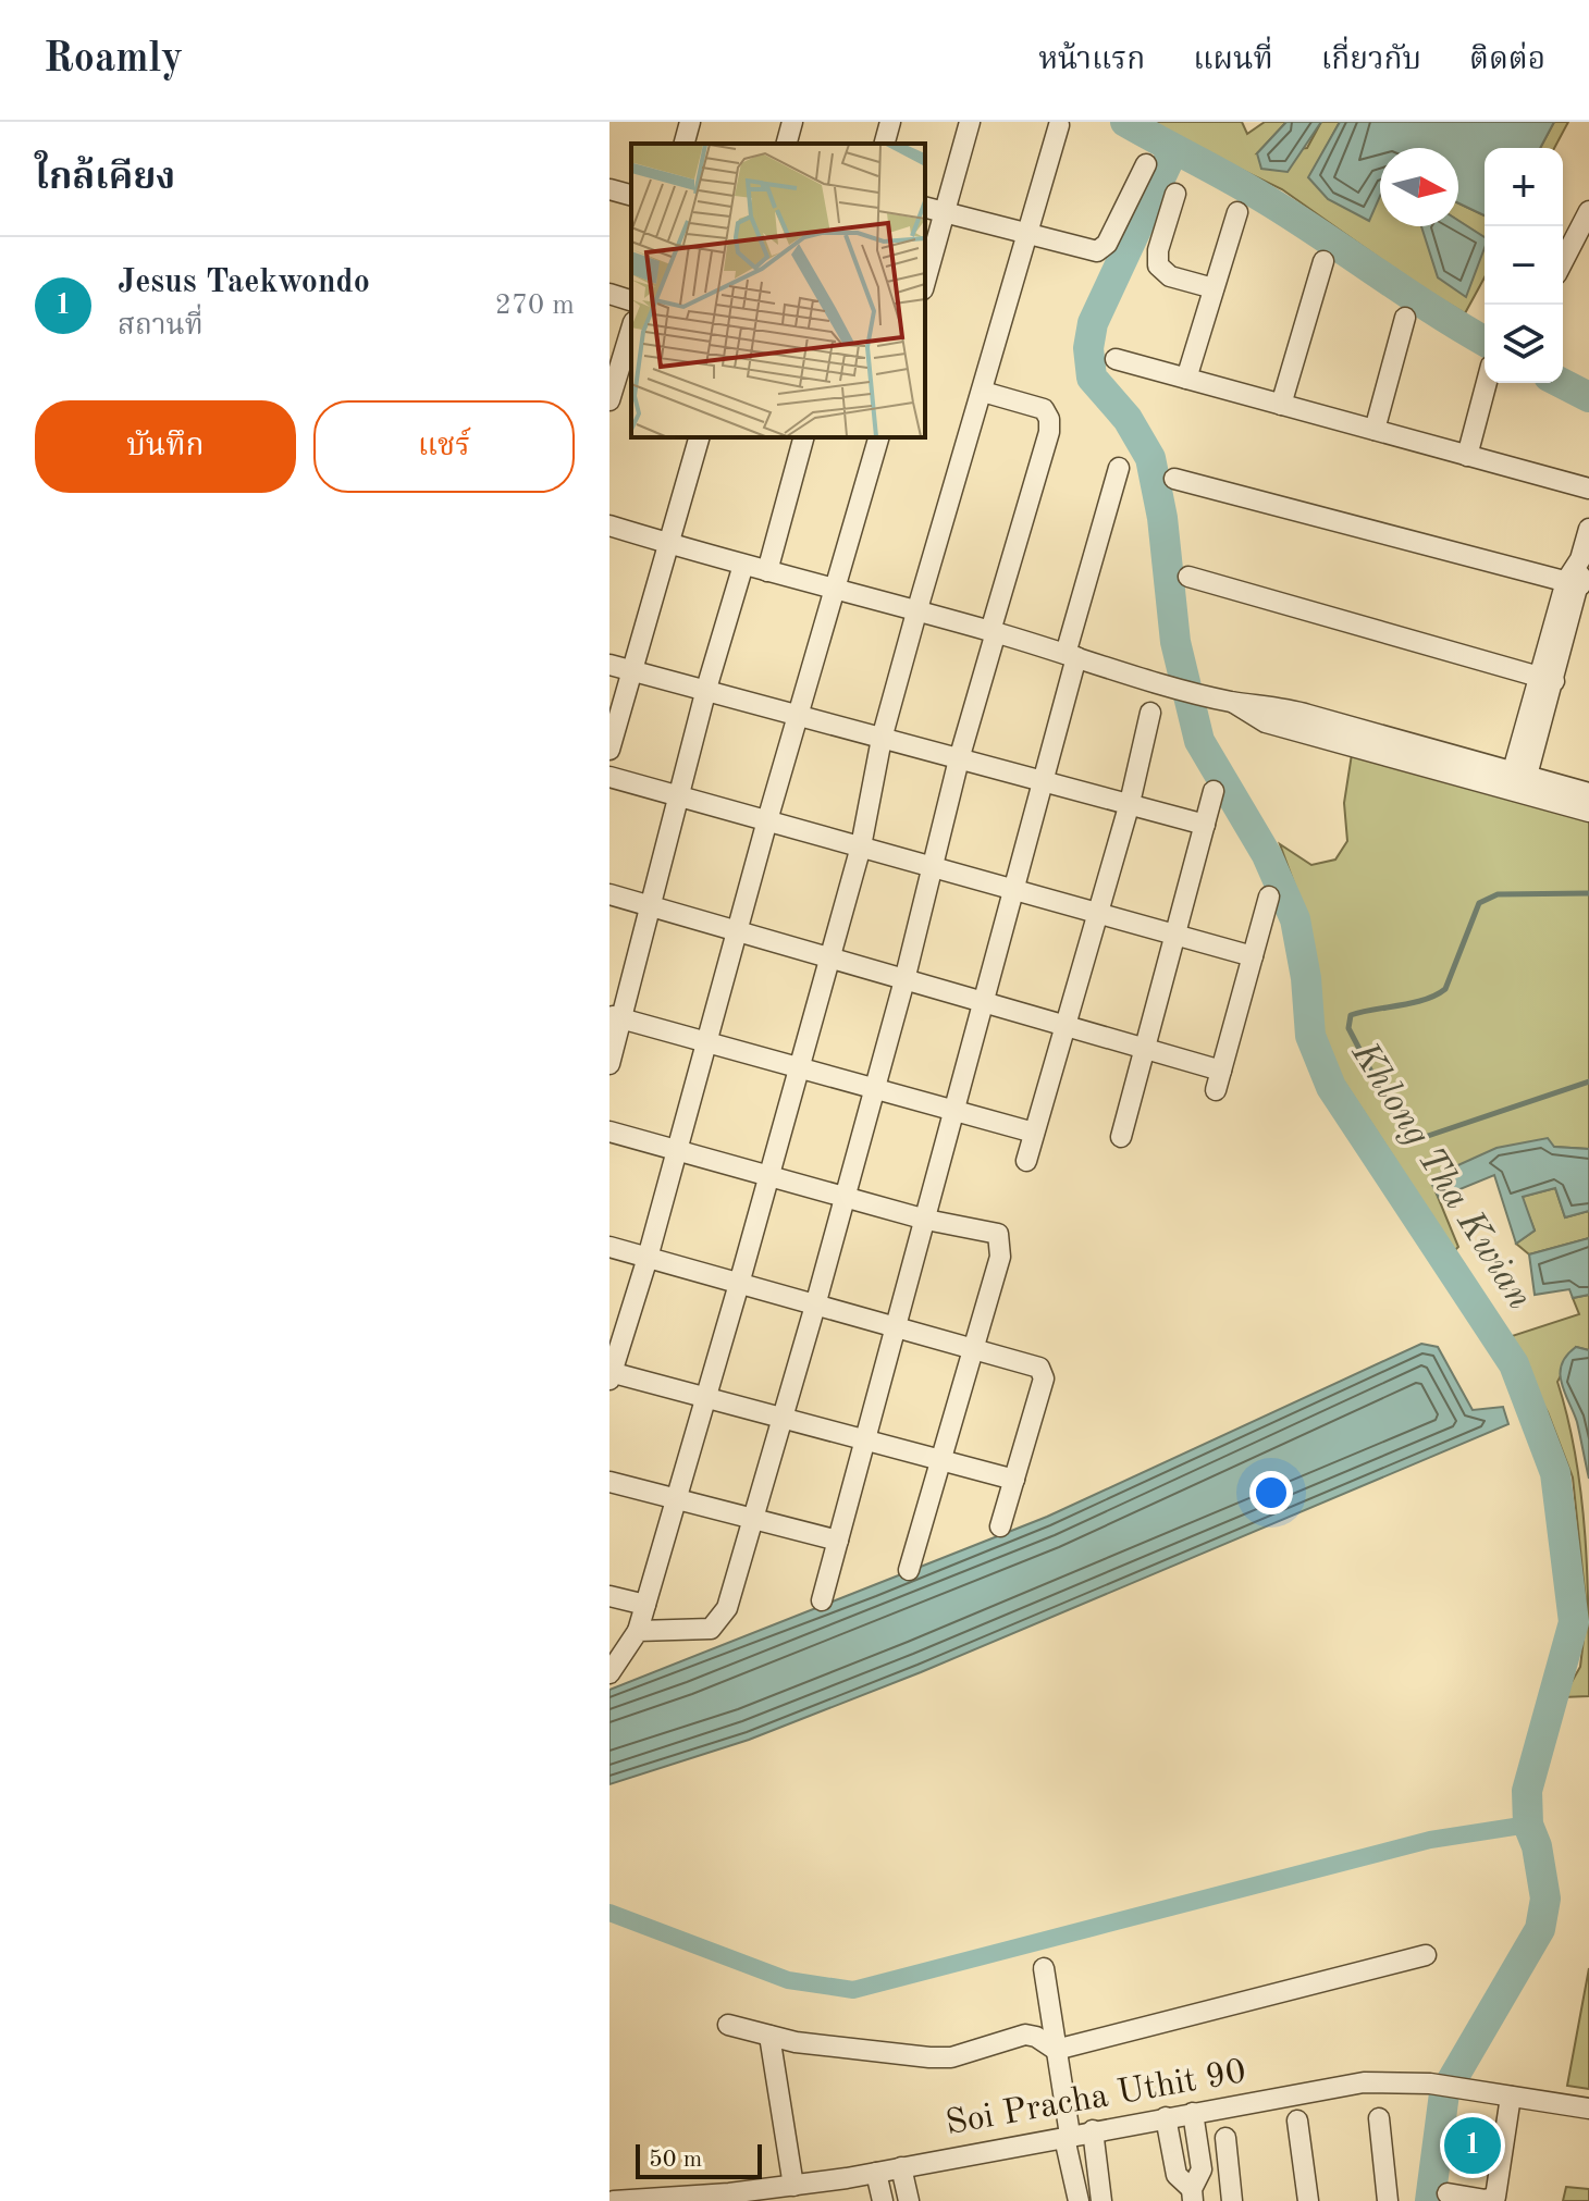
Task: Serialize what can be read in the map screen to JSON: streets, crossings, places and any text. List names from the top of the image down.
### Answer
{
  "streets": {
    "street": ["Soi Pracha Uthit 90"]
  },
  "water": ["Khlong Tha Kwian"],
  "scale_bar": "50 m",
  "north": "right",
  "page": {
    "header": "Roamly",
    "nav": [
      "หน้าแรก",
      "แผนที่",
      "เกี่ยวกับ",
      "ติดต่อ"
    ],
    "heading": "ใกล้เคียง",
    "map_buttons": ["+", "−"],
    "list": [
      {
        "mark": "1",
        "name": "Jesus Taekwondo",
        "note": "สถานที่",
        "value": "270 m"
      }
    ],
    "buttons": ["บันทึก", "แชร์"],
    "pins": "1",
    "scale": "50 m"
  }
}
